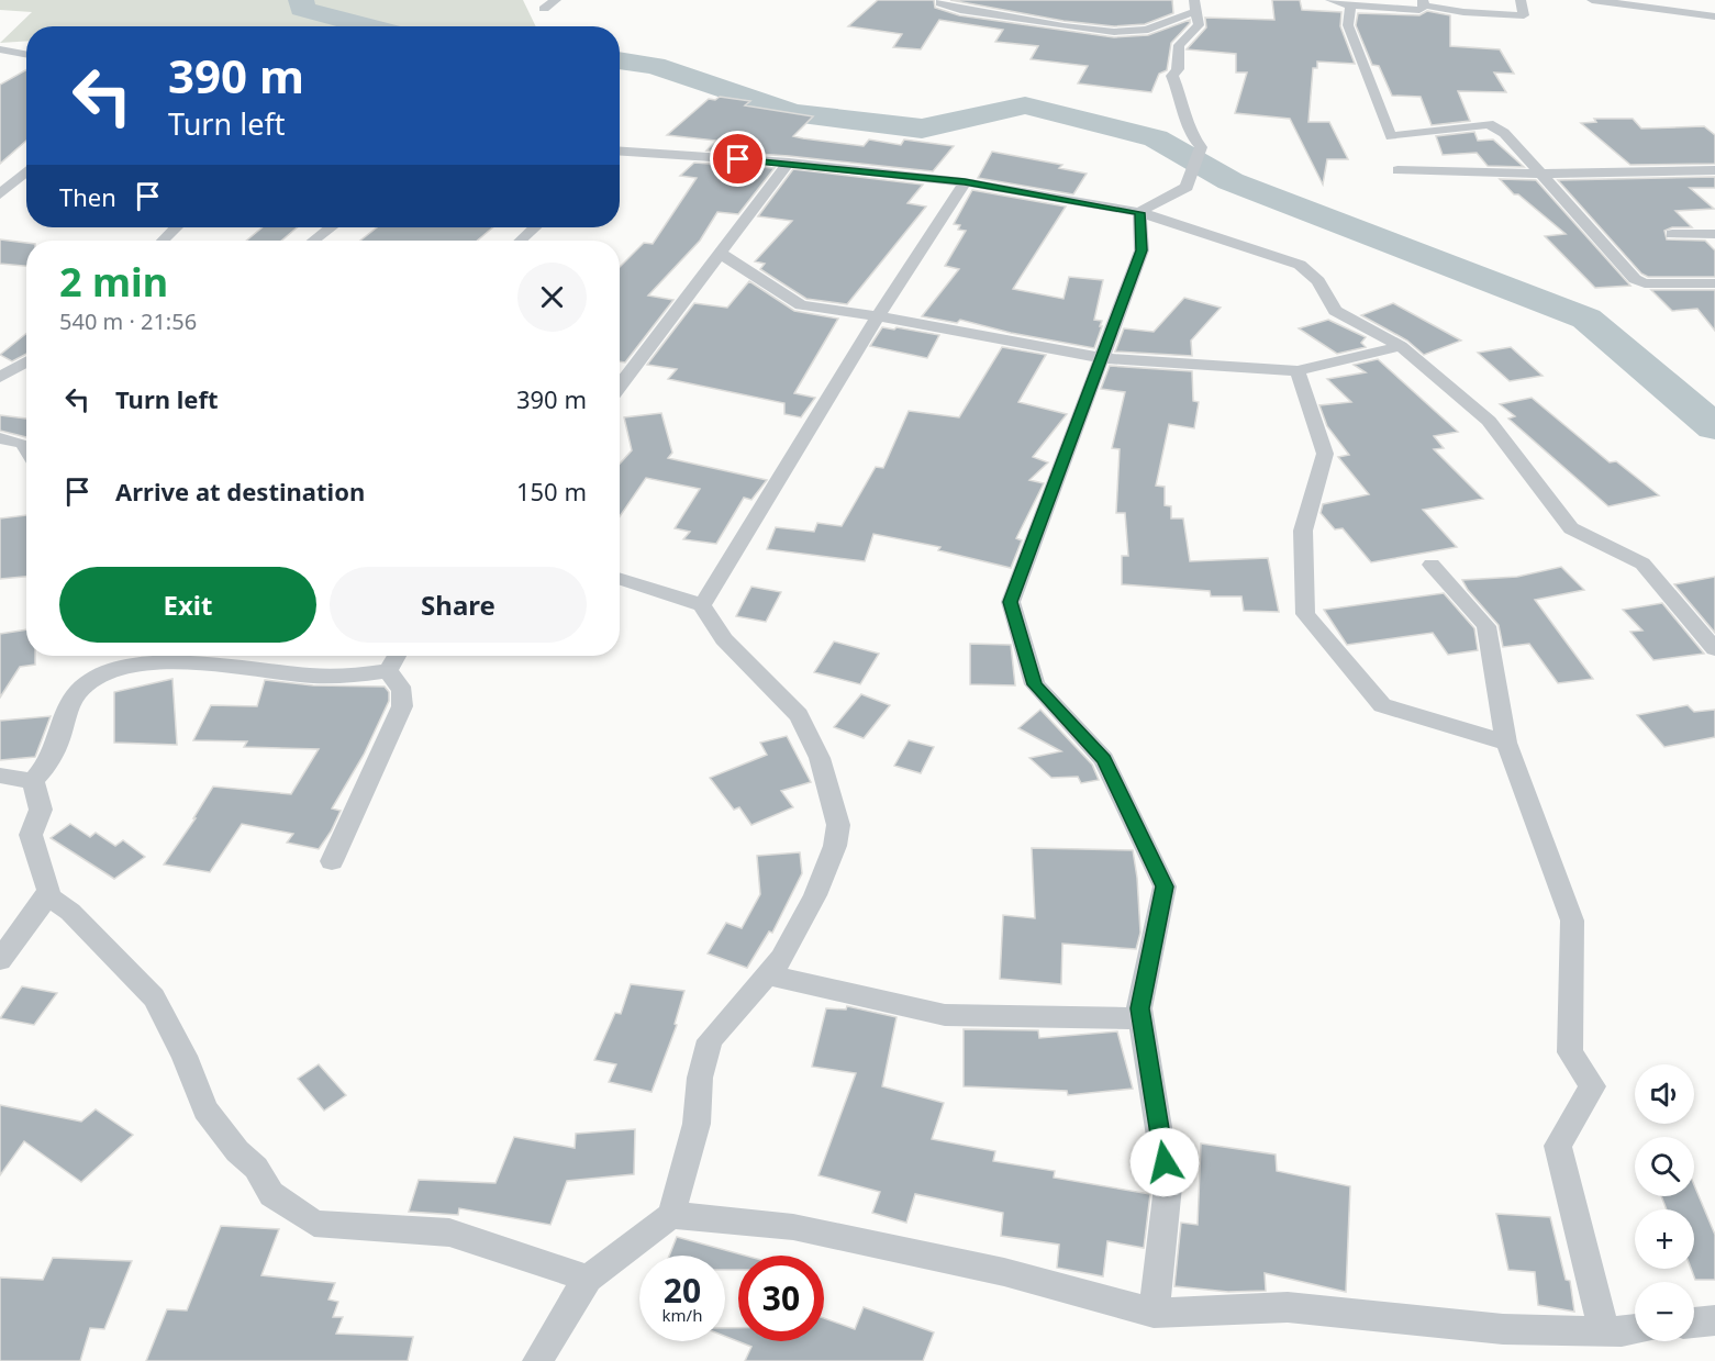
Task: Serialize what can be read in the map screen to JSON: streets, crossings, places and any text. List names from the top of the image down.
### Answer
{
  "page": {
    "turn": ["390 m", "Turn left"],
    "then": "Then",
    "heading": ["2 min", "540 m · 21:56"],
    "list": [
      {
        "name": "Turn left",
        "value": "390 m"
      },
      {
        "name": "Arrive at destination",
        "value": "150 m"
      }
    ],
    "buttons": ["Exit", "Share"],
    "map_buttons": ["+", "−"],
    "speed": "20 km/h",
    "limit": "30"
  }
}
